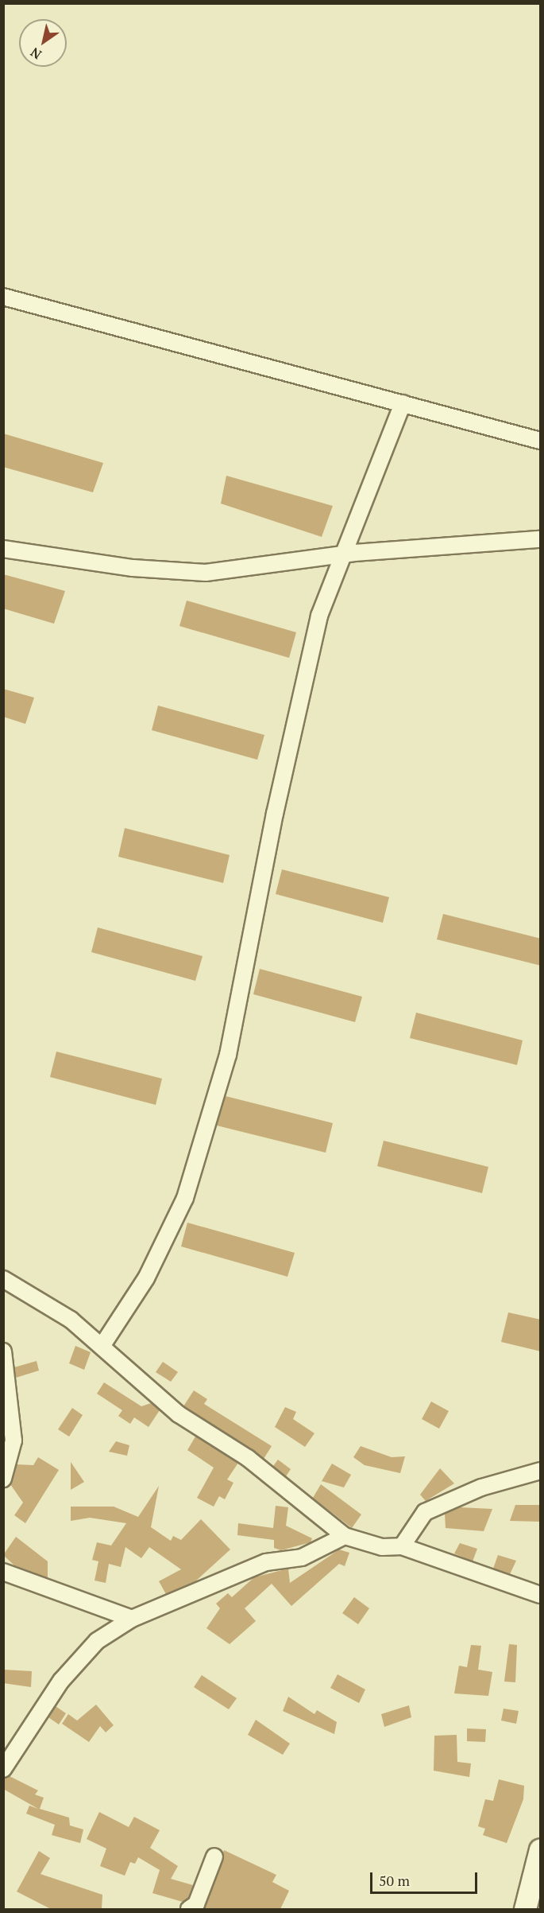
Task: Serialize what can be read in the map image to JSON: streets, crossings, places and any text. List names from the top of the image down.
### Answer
{
  "scale_bar": "50 m",
  "north": "bottom left"
}
